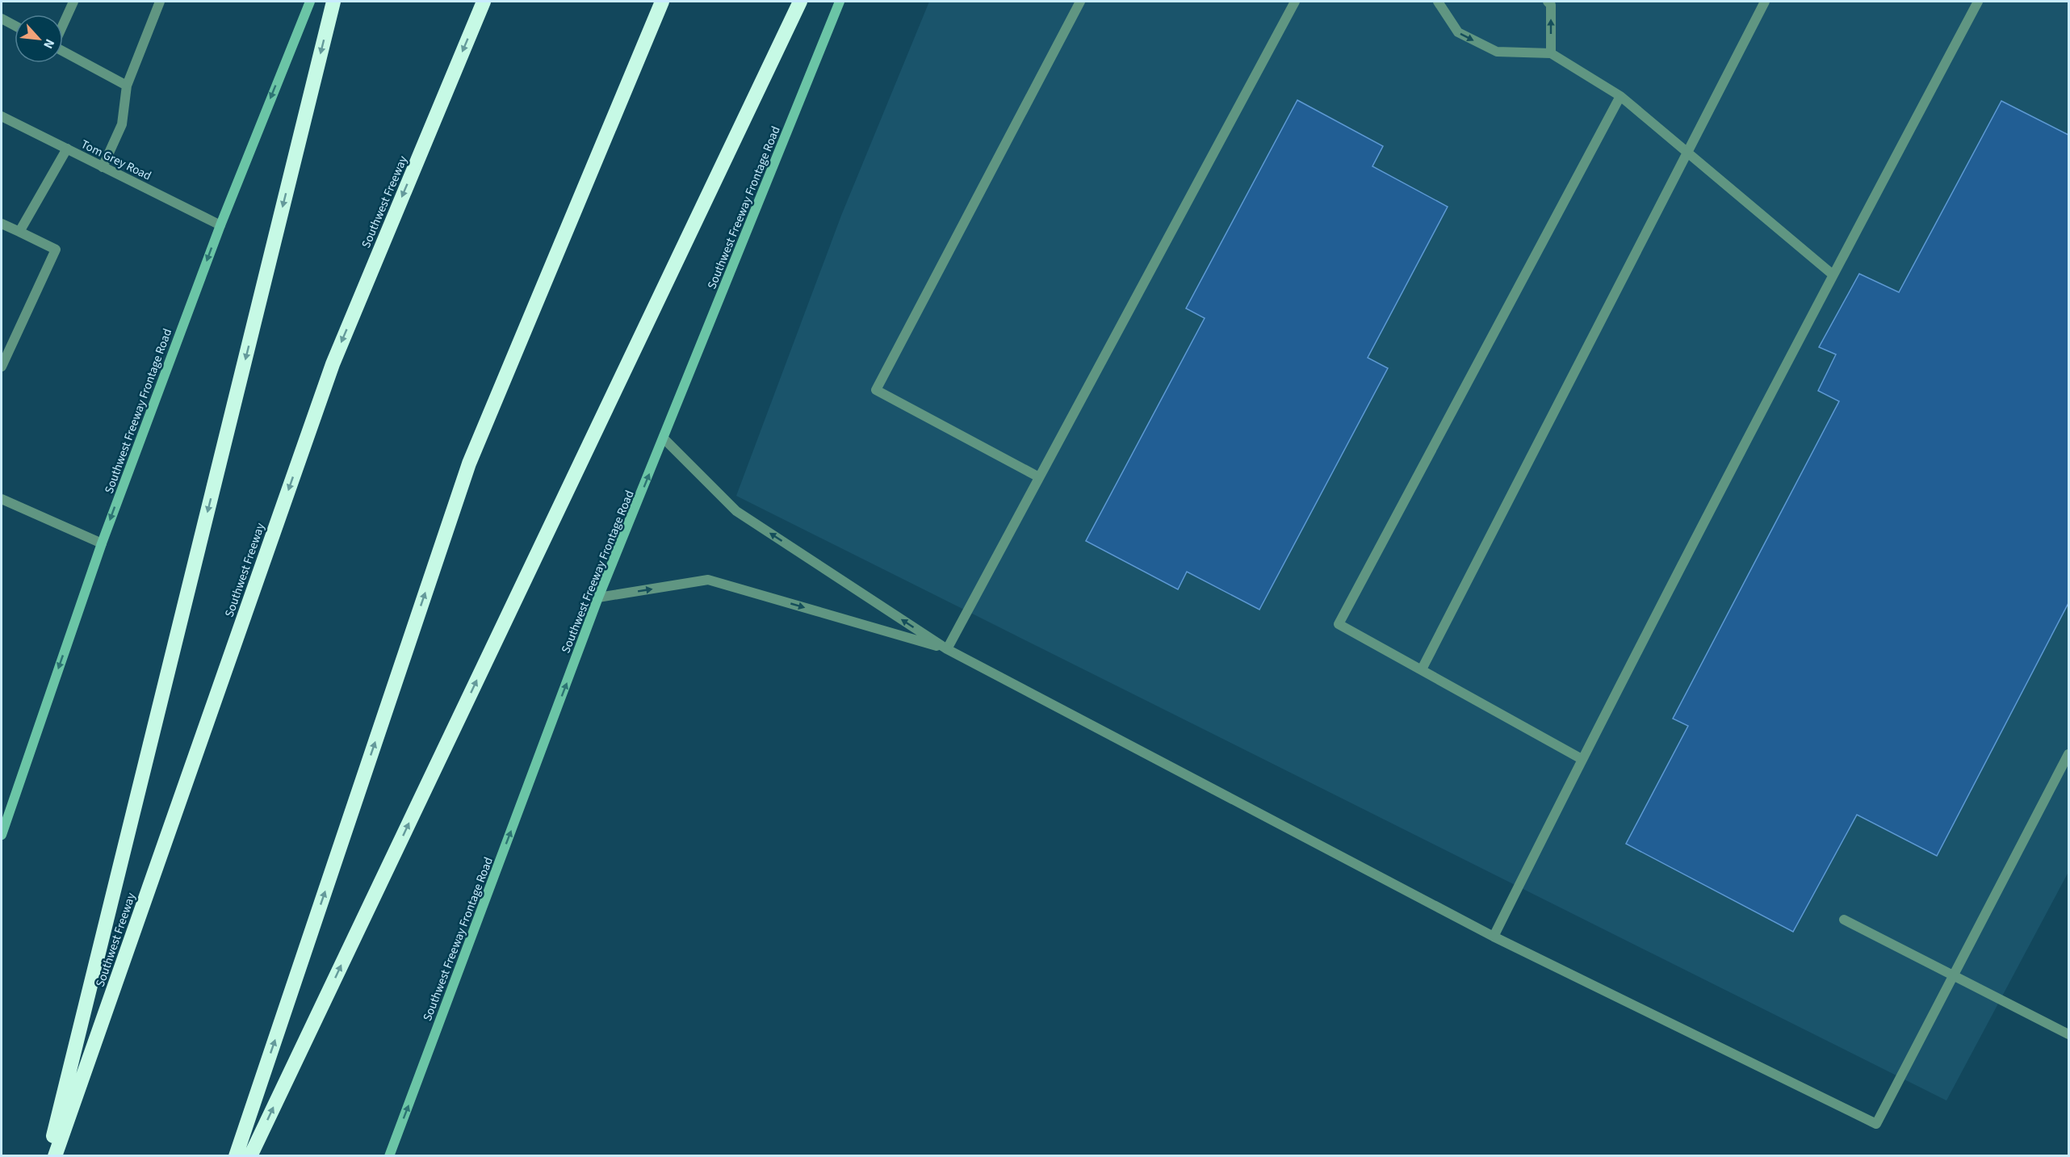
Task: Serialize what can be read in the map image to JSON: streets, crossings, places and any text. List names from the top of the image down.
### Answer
{
  "streets": {
    "highway": ["Southwest Freeway"],
    "main road": ["Southwest Freeway Frontage Road"],
    "street": ["Tom Grey Road"]
  },
  "crossings": [
    ["Tom Grey Road", "Southwest Freeway Frontage Road"]
  ],
  "north": "bottom right"
}
